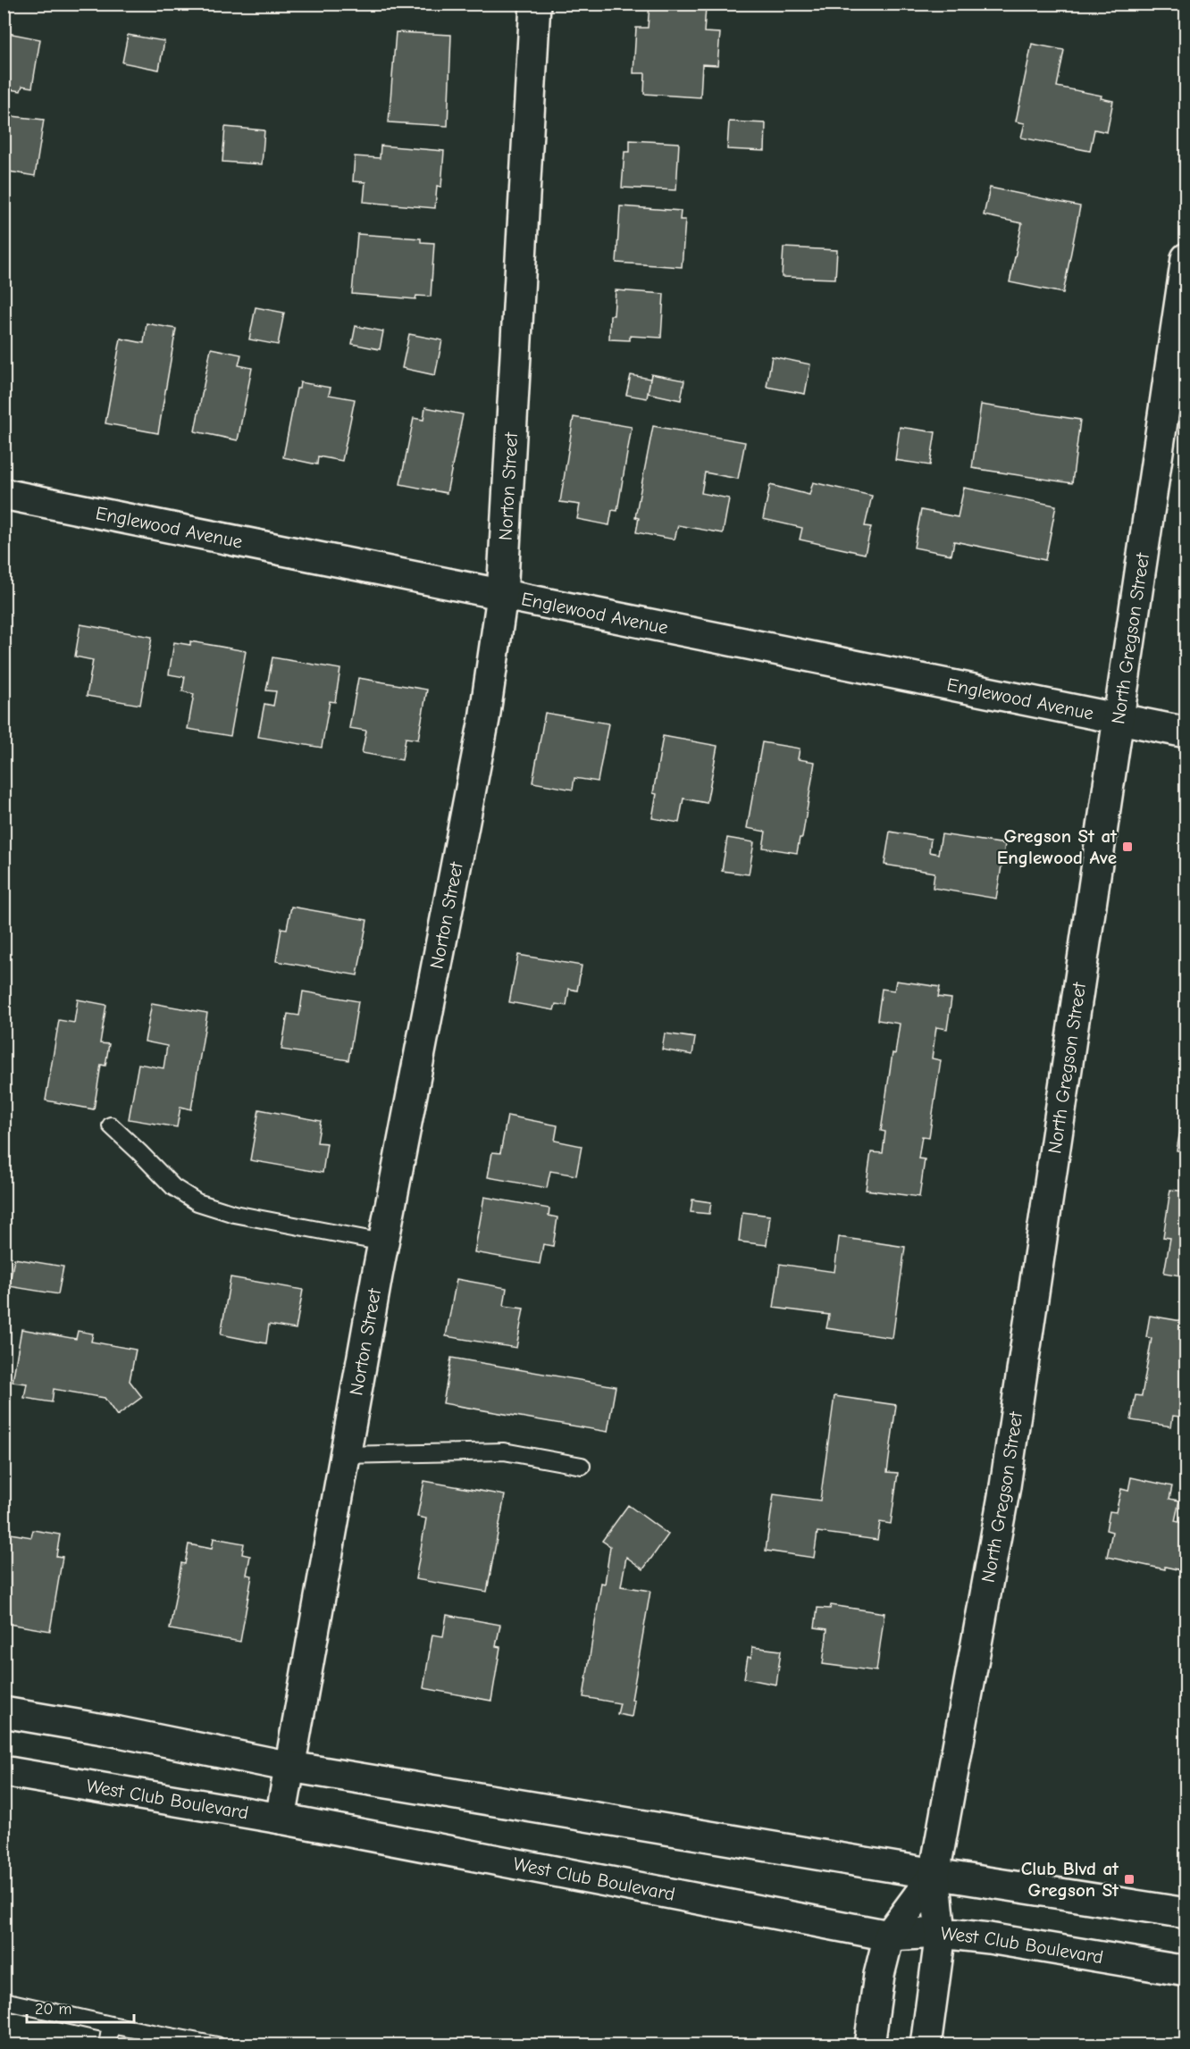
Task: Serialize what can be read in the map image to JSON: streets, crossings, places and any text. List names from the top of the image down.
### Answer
{
  "streets": {
    "main road": [
      "Norton Street",
      "Englewood Avenue",
      "North Gregson Street",
      "West Club Boulevard"
    ]
  },
  "crossings": [
    ["Norton Street", "Englewood Avenue"],
    ["Norton Street", "West Club Boulevard"],
    ["Englewood Avenue", "North Gregson Street"],
    ["North Gregson Street", "West Club Boulevard"]
  ],
  "places": {
    "transit": ["Gregson St at Englewood Ave", "Club Blvd at Gregson St"]
  },
  "scale_bar": "20 m"
}
